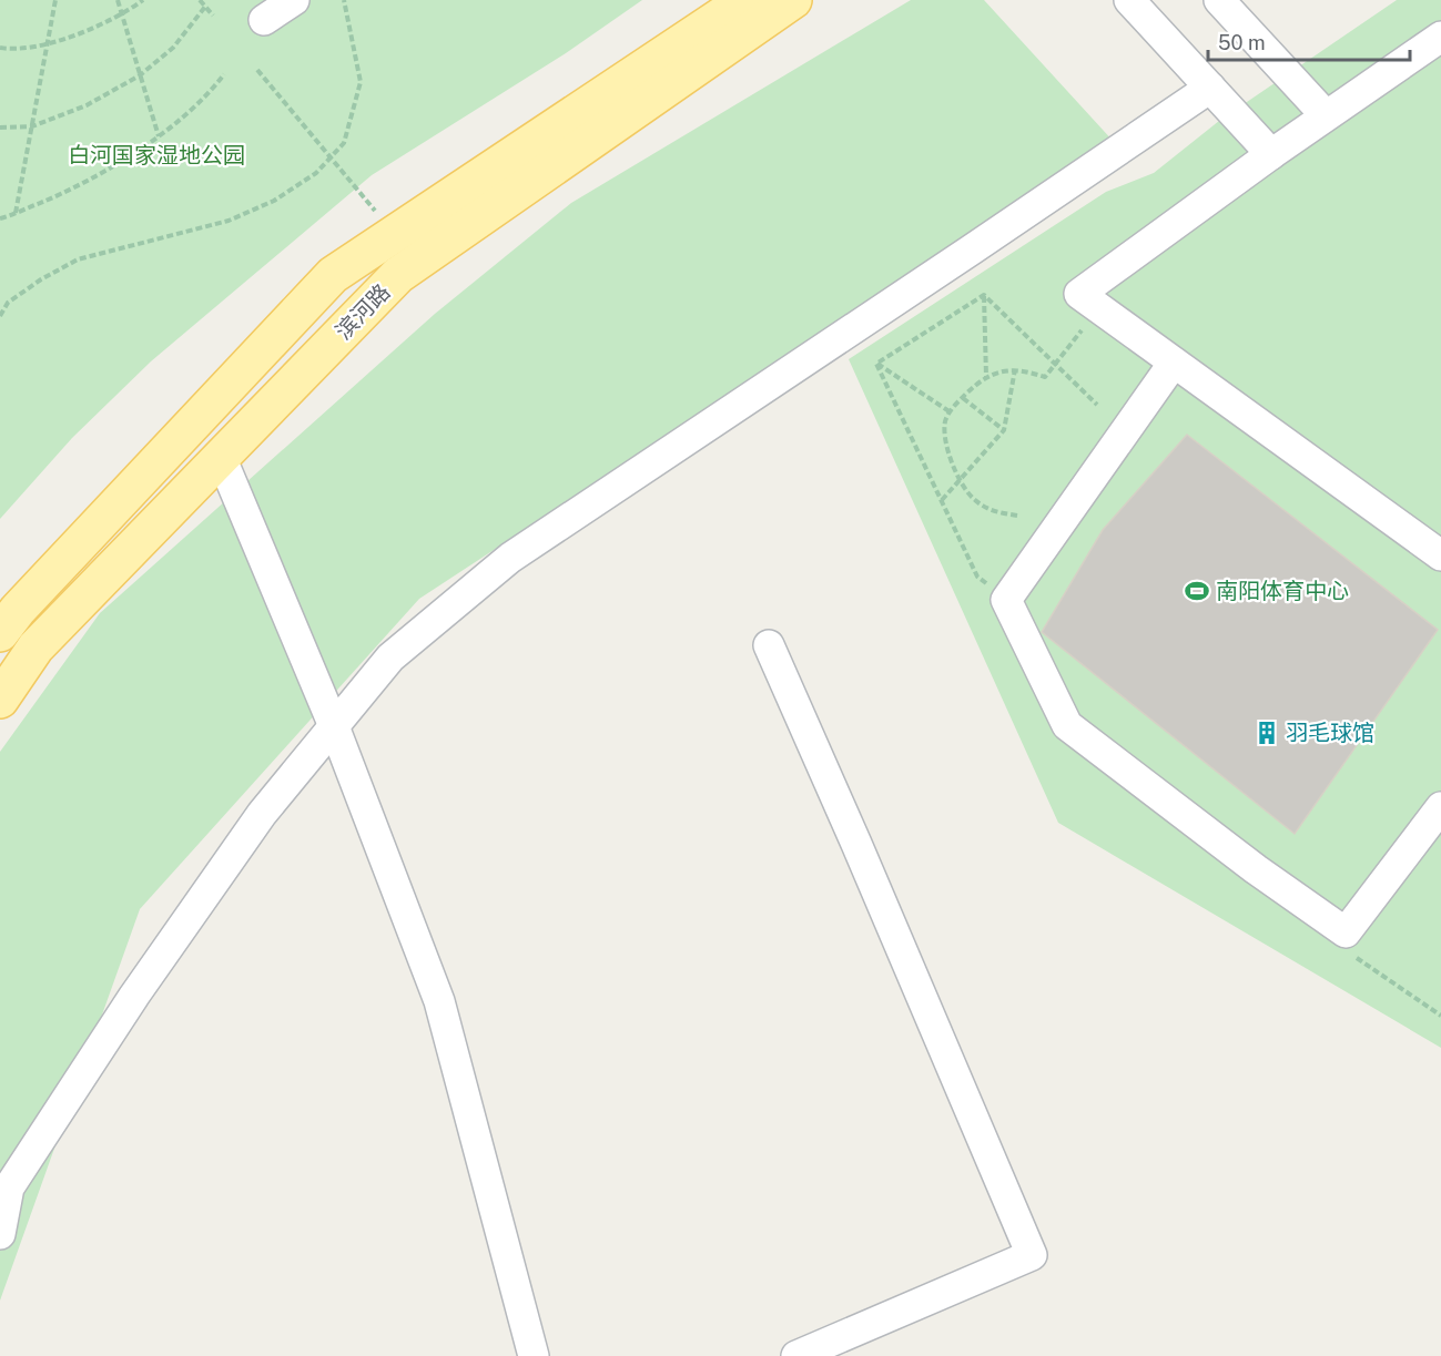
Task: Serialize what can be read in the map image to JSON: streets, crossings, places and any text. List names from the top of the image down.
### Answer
{
  "streets": {
    "main road": ["滨河路"]
  },
  "parks": ["白河国家湿地公园"],
  "places": {
    "sports": ["南阳体育中心"],
    "building": ["羽毛球馆"]
  },
  "scale_bar": "50 m"
}
